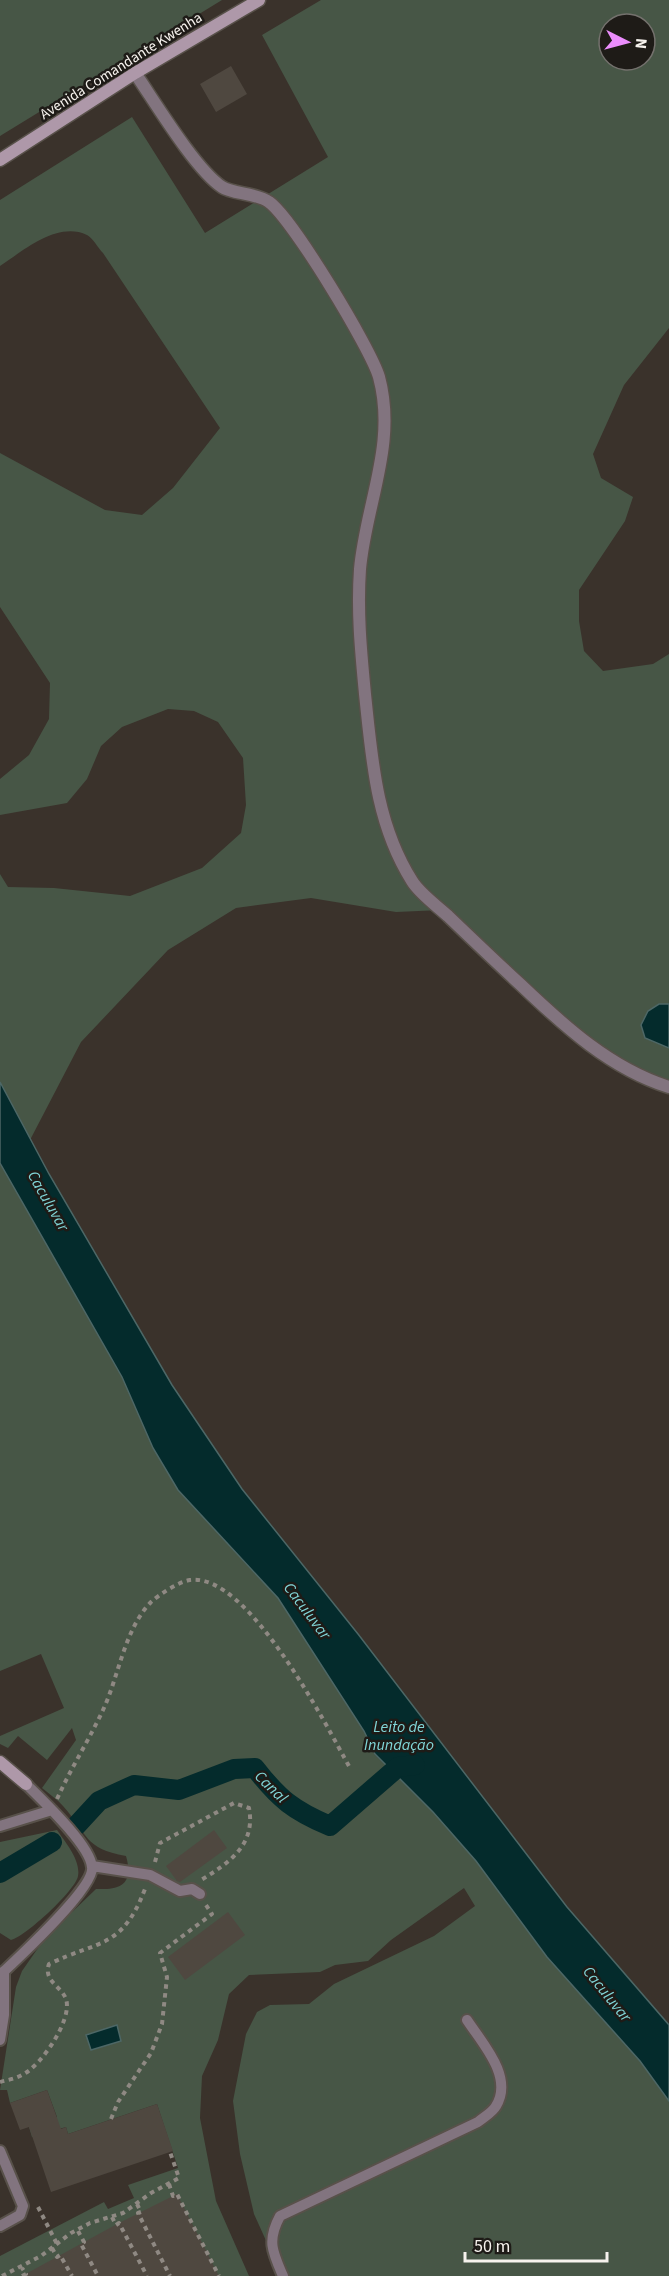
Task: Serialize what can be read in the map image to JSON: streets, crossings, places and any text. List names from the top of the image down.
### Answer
{
  "streets": {
    "main road": ["Avenida Comandante Kwenha"]
  },
  "water": ["Caculuvar", "Leito de Inundação", "Canal"],
  "scale_bar": "50 m",
  "north": "right"
}
